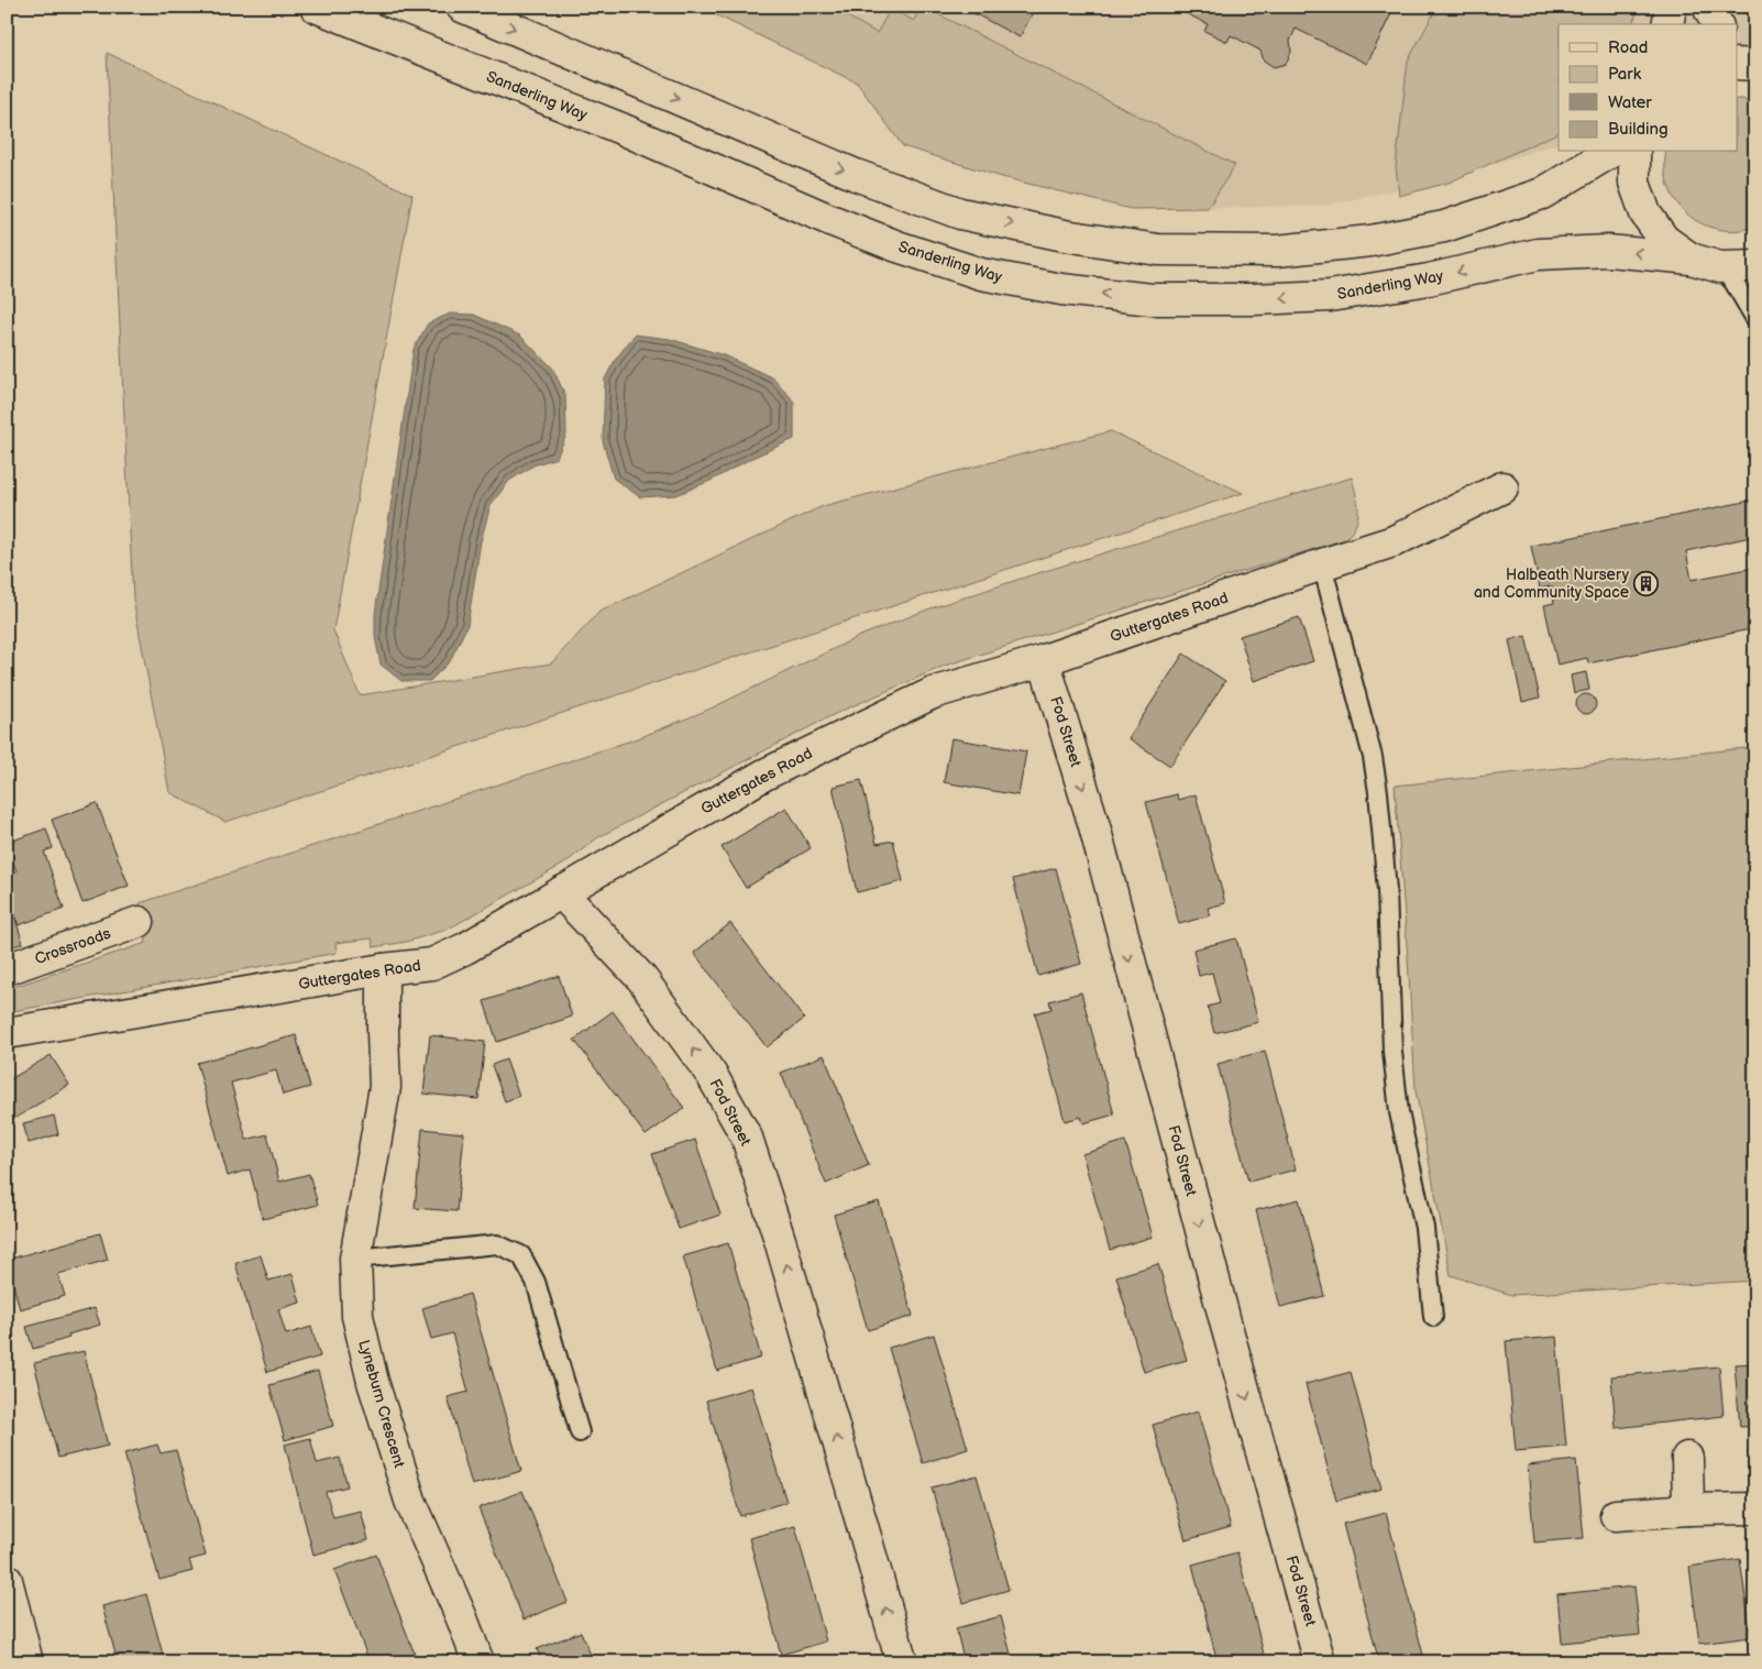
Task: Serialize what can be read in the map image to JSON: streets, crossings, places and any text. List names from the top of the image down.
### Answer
{
  "streets": {
    "street": [
      "Sanderling Way",
      "Guttergates Road",
      "Fod Street",
      "Crossroads",
      "Lyneburn Crescent"
    ]
  },
  "crossings": [
    ["Guttergates Road", "Fod Street"],
    ["Guttergates Road", "Lyneburn Crescent"]
  ],
  "places": {
    "building": ["Halbeath Nursery and Community Space"]
  },
  "legend": [
    "Road",
    "Park",
    "Water",
    "Building"
  ]
}
